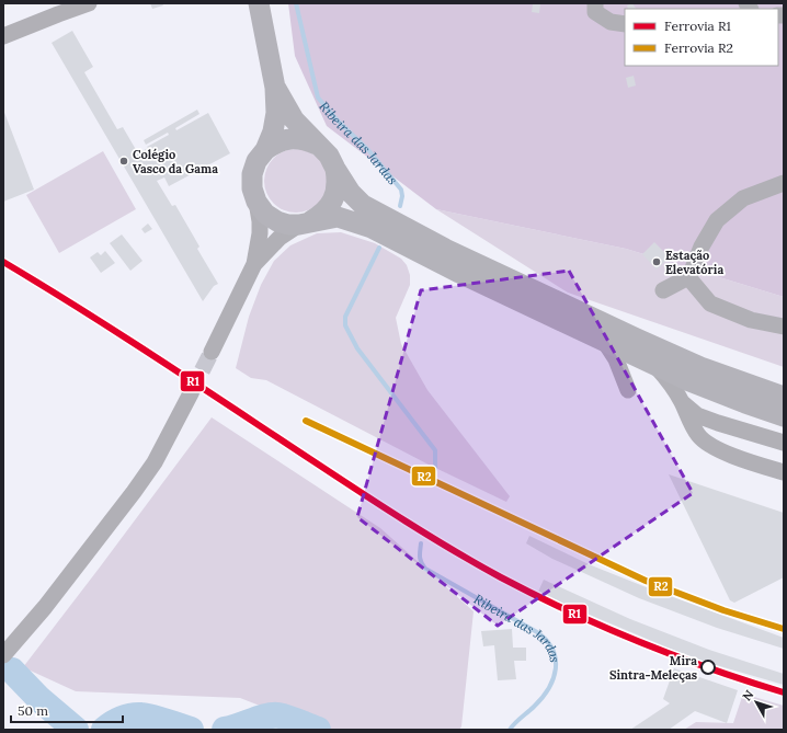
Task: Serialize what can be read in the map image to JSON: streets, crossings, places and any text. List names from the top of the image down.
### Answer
{
  "water": ["Ribeira das Jardas"],
  "places": ["Colégio Vasco da Gama", "Estação Elevatória", "Mira Sintra-Meleças"],
  "lines": ["rail line R1", "rail line R2"],
  "legend": ["Ferrovia R1", "Ferrovia R2"],
  "scale_bar": "50 m",
  "north": "top left"
}
